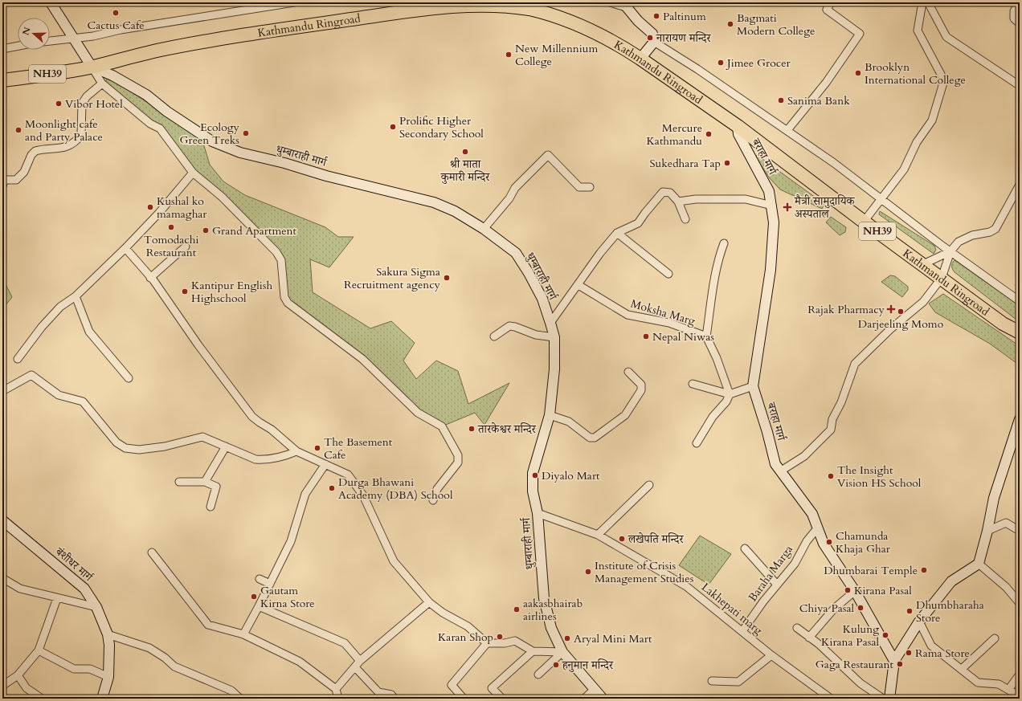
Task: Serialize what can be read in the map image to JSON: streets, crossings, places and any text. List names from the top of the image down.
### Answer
{
  "streets": {
    "highway": ["Kathmandu Ringroad", "NH39"],
    "main road": ["धुम्बाराही मार्ग", "बराहा मार्ग", "बंशीधर मार्ग"],
    "street": ["Moksha Marg", "Baraha Marga", "Lakhepati marg"]
  },
  "crossings": [
    ["Kathmandu Ringroad", "धुम्बाराही मार्ग"],
    ["Kathmandu Ringroad", "बराहा मार्ग"],
    ["धुम्बाराही मार्ग", "Lakhepati marg"],
    ["बराहा मार्ग", "Baraha Marga"],
    ["Baraha Marga", "Lakhepati marg"]
  ],
  "places": {
    "other": [
      "Cactus Cafe",
      "Paltinum",
      "Bagmati Modern College",
      "नारायण मन्दिर",
      "New Millennium College",
      "Jimee Grocer",
      "Brooklyn International College",
      "Sanima Bank",
      "Vibor Hotel",
      "Prolific Higher Secondary School",
      "Moonlight cafe and Party Palace",
      "Ecology Green Treks",
      "Mercure Kathmandu",
      "श्री माता कुमारी मन्दिर",
      "Sukedhara Tap",
      "Kushal ko mamaghar",
      "Tomodachi Restaurant",
      "Grand Apartment",
      "Sakura Sigma Recruitment agency",
      "Kantipur English Highschool",
      "Darjeeling Momo",
      "Nepal Niwas",
      "तारकेश्वर मन्दिर",
      "The Basement Cafe",
      "Diyalo Mart",
      "The Insight Vision HS School",
      "Durga Bhawani Academy (DBA) School",
      "लखेपति मन्दिर",
      "Chamunda Khaja Ghar",
      "Dhumbarai Temple",
      "Institute of Crisis Management Studies",
      "Kirana Pasal",
      "Gautam Kirna Store",
      "Chiya Pasal",
      "aakasbhairab airlines",
      "Dhumbharaha Store",
      "Kulung Kirana Pasal",
      "Karan Shop",
      "Aryal Mini Mart",
      "Rama Store",
      "Gaga Restaurant",
      "हनुमान मन्दिर"
    ],
    "health": ["मैत्री सामुदायिक अस्पताल", "Rajak Pharmacy"]
  },
  "north": "left"
}
